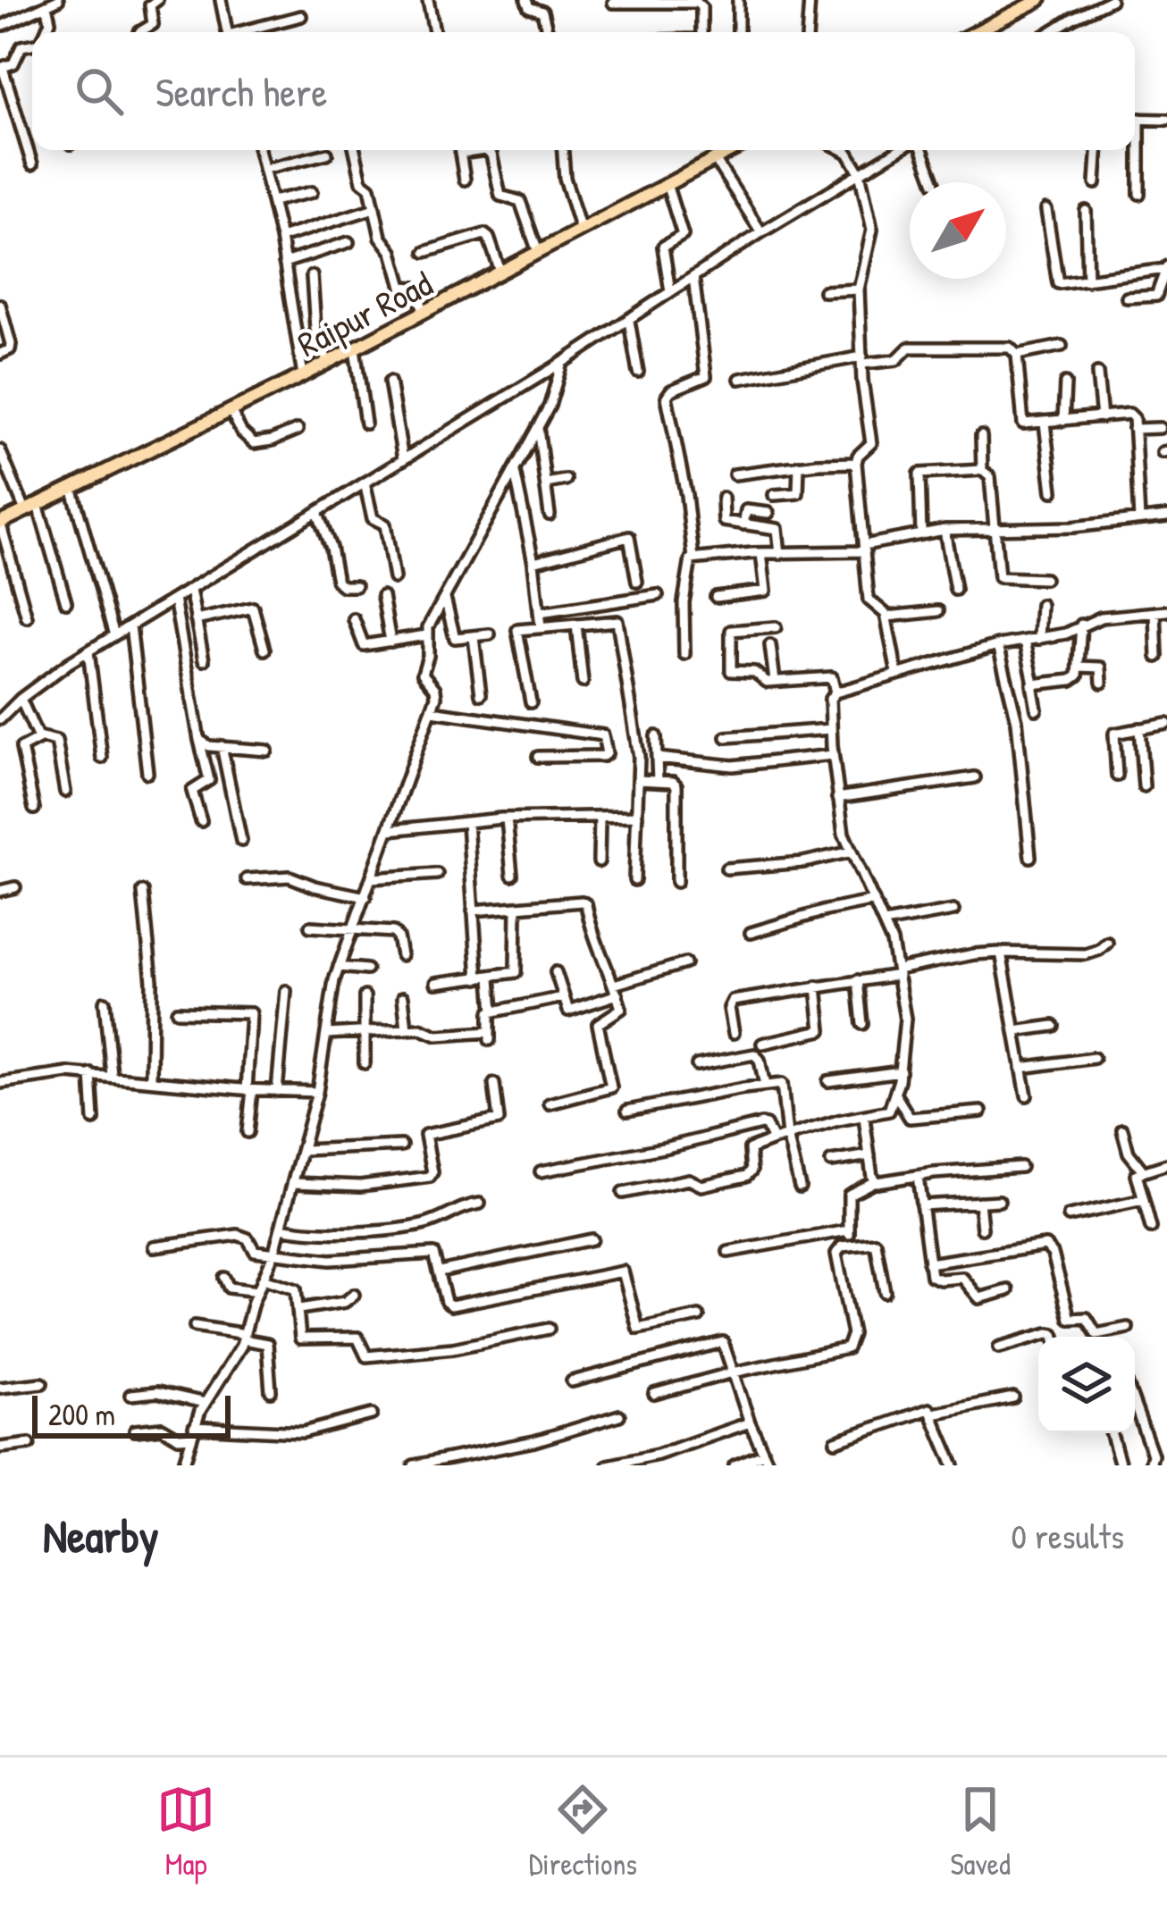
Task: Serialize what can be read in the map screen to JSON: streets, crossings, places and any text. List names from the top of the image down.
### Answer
{
  "streets": {
    "main road": ["Raipur Road"]
  },
  "scale_bar": "200 m",
  "north": "top right",
  "page": {
    "search": "Search here",
    "scale": "200 m",
    "heading": ["Nearby", "0 results"],
    "nav": ["Map", "Directions", "Saved"]
  }
}
